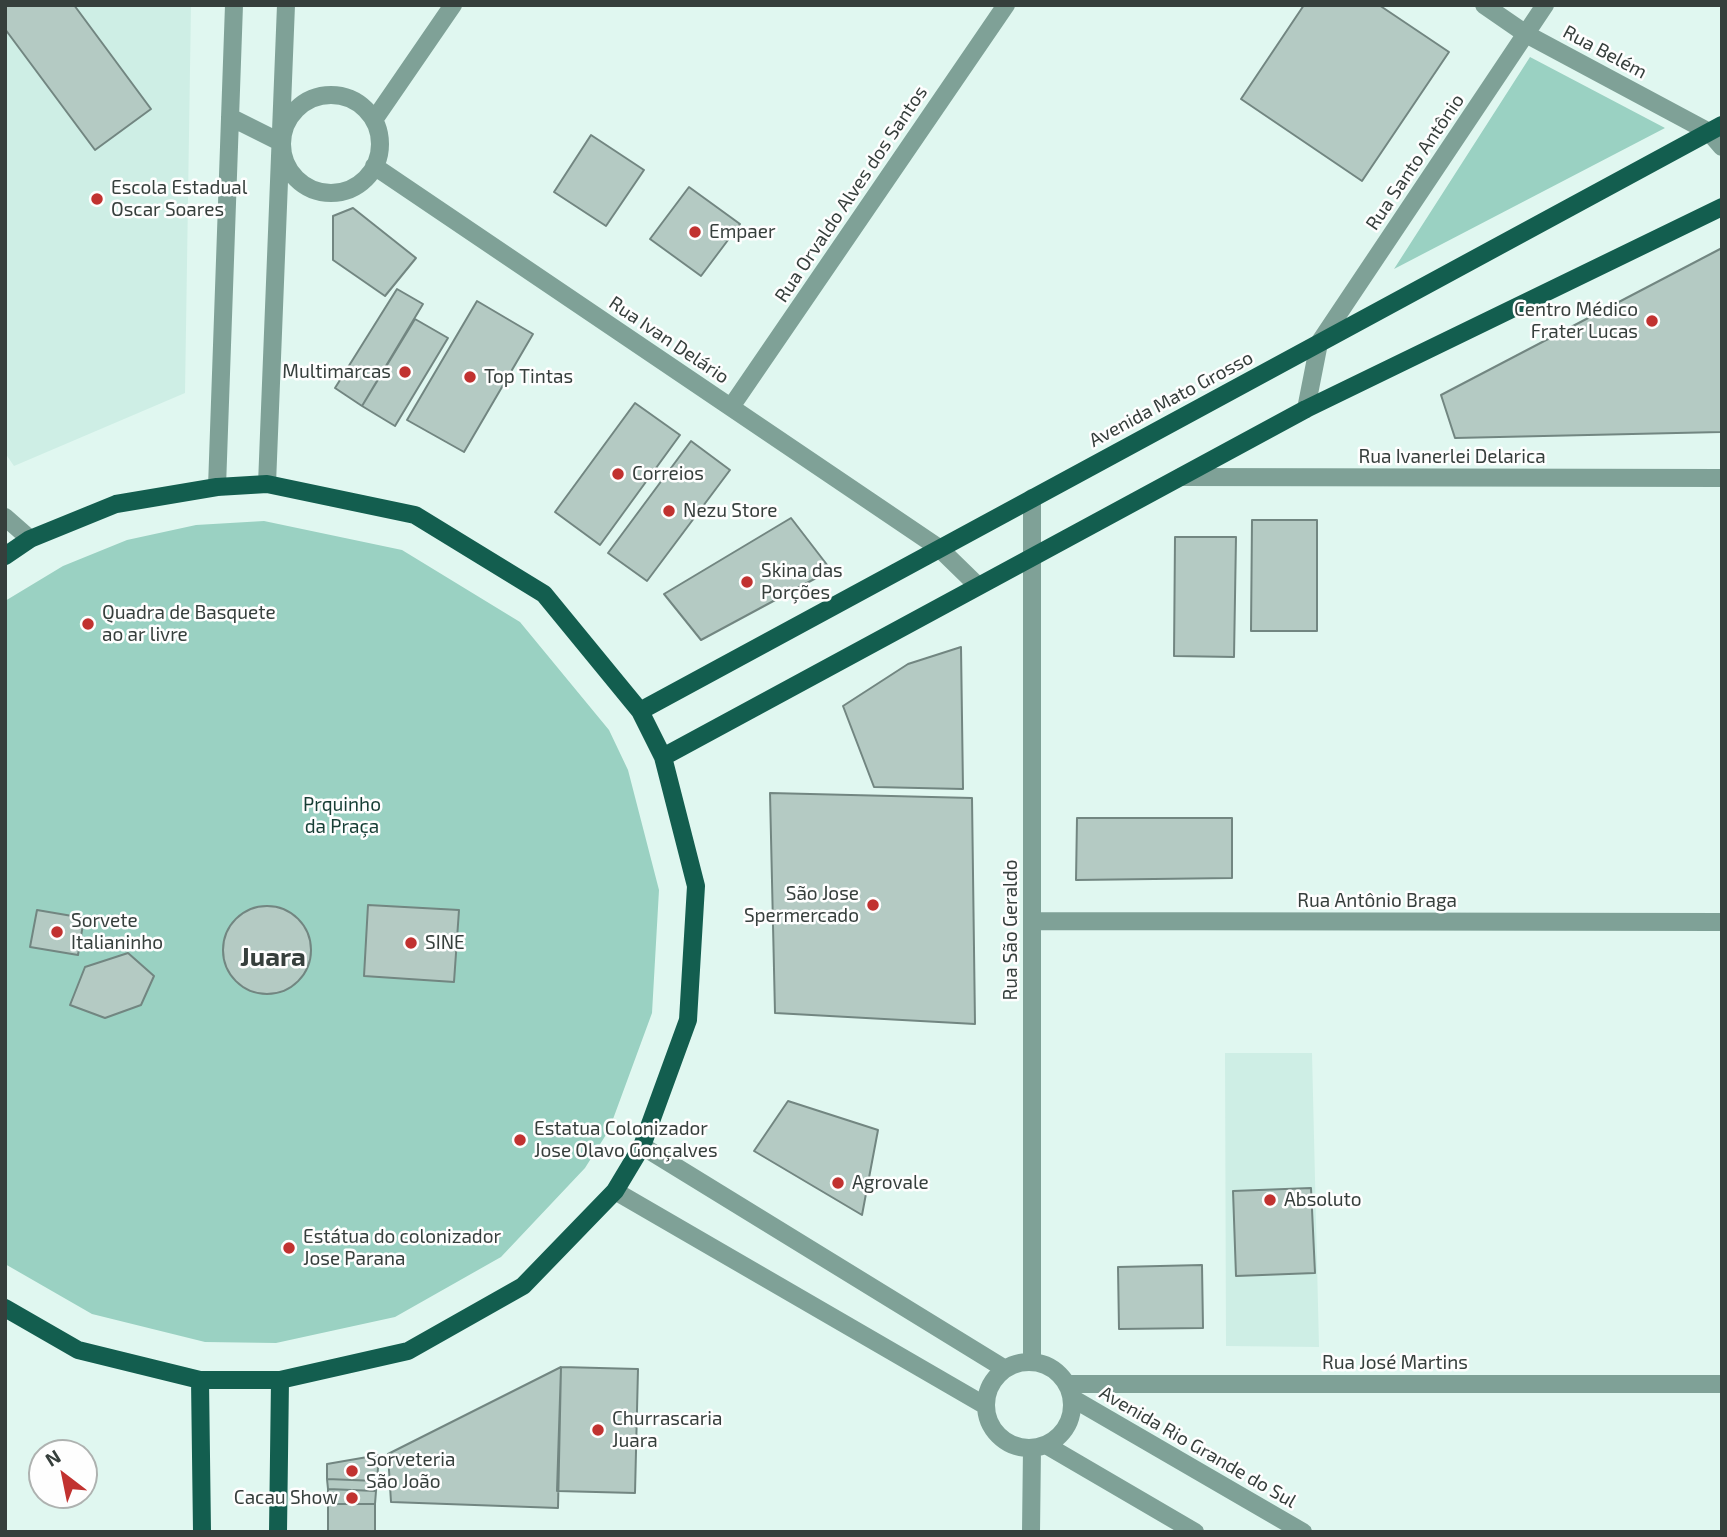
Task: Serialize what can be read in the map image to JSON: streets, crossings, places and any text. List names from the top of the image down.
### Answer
{
  "streets": {
    "main road": ["Avenida Mato Grosso"],
    "street": [
      "Rua Belém",
      "Rua Santo Antônio",
      "Rua Orvaldo Alves dos Santos",
      "Rua Ivan Delário",
      "Rua Ivanerlei Delarica",
      "Rua Antônio Braga",
      "Rua São Geraldo",
      "Rua José Martins",
      "Avenida Rio Grande do Sul"
    ]
  },
  "crossings": [
    ["Rua Belém", "Rua Santo Antônio"],
    ["Rua Belém", "Avenida Mato Grosso"],
    ["Rua Santo Antônio", "Avenida Mato Grosso"],
    ["Rua Orvaldo Alves dos Santos", "Rua Ivan Delário"],
    ["Rua Ivan Delário", "Avenida Mato Grosso"],
    ["Avenida Mato Grosso", "Rua São Geraldo"],
    ["Rua Antônio Braga", "Rua São Geraldo"],
    ["Rua São Geraldo", "Rua José Martins"],
    ["Rua São Geraldo", "Avenida Rio Grande do Sul"],
    ["Rua José Martins", "Avenida Rio Grande do Sul"]
  ],
  "districts": ["Juara"],
  "parks": ["Prquinho da Praça"],
  "places": [
    "Escola Estadual Oscar Soares",
    "Empaer",
    "Centro Médico Frater Lucas",
    "Multimarcas",
    "Top Tintas",
    "Correios",
    "Nezu Store",
    "Skina das Porções",
    "Quadra de Basquete ao ar livre",
    "São Jose Spermercado",
    "Sorvete Italianinho",
    "SINE",
    "Estatua Colonizador Jose Olavo Gonçalves",
    "Agrovale",
    "Absoluto",
    "Estátua do colonizador Jose Parana",
    "Churrascaria Juara",
    "Sorveteria São João",
    "Cacau Show"
  ],
  "north": "top left"
}
